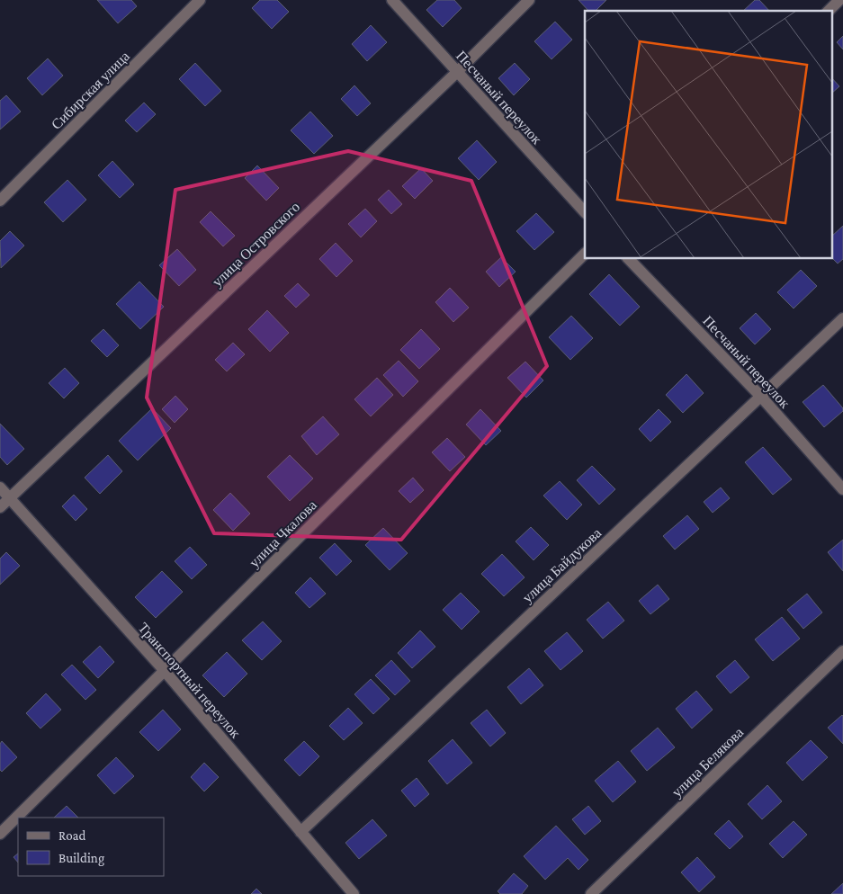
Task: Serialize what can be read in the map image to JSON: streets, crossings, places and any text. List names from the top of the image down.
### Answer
{
  "streets": {
    "street": [
      "Сибирская улица",
      "Песчаный переулок",
      "улица Островского",
      "улица Чкалова",
      "улица Байдукова",
      "Транспортный переулок",
      "улица Белякова"
    ]
  },
  "crossings": [
    ["Песчаный переулок", "улица Островского"],
    ["Песчаный переулок", "улица Байдукова"],
    ["улица Островского", "Транспортный переулок"],
    ["улица Чкалова", "Транспортный переулок"],
    ["улица Байдукова", "Транспортный переулок"]
  ],
  "legend": ["Road", "Building"]
}
